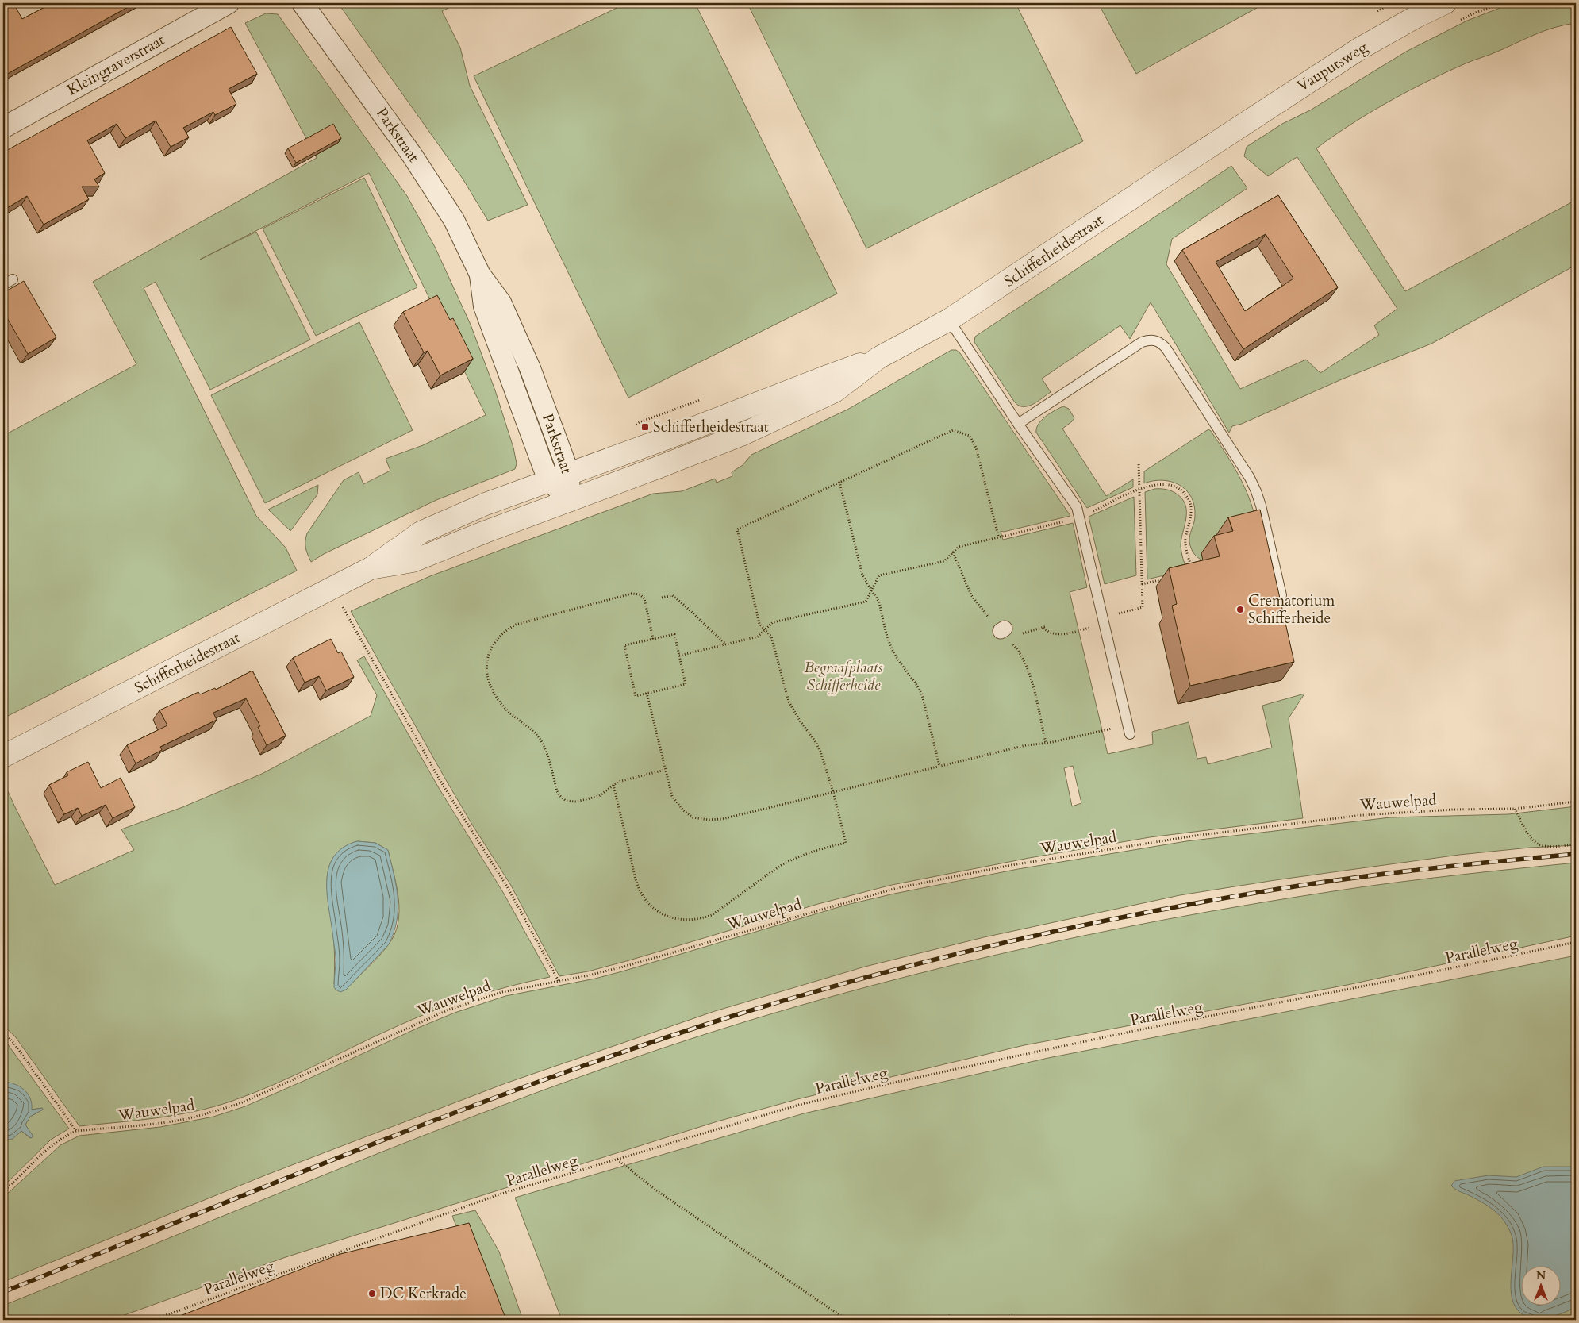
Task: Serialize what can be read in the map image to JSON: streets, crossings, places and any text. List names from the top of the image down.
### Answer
{
  "streets": {
    "street": [
      "Kleingraverstraat",
      "Vauputsweg",
      "Parkstraat",
      "Schifferheidestraat"
    ],
    "path": ["Wauwelpad", "Parallelweg"]
  },
  "crossings": [
    ["Vauputsweg", "Schifferheidestraat"],
    ["Parkstraat", "Schifferheidestraat"]
  ],
  "parks": ["Begraafplaats Schifferheide"],
  "places": {
    "transit": ["Schifferheidestraat"],
    "other": ["Crematorium Schifferheide", "DC Kerkrade"]
  },
  "north": "top"
}
